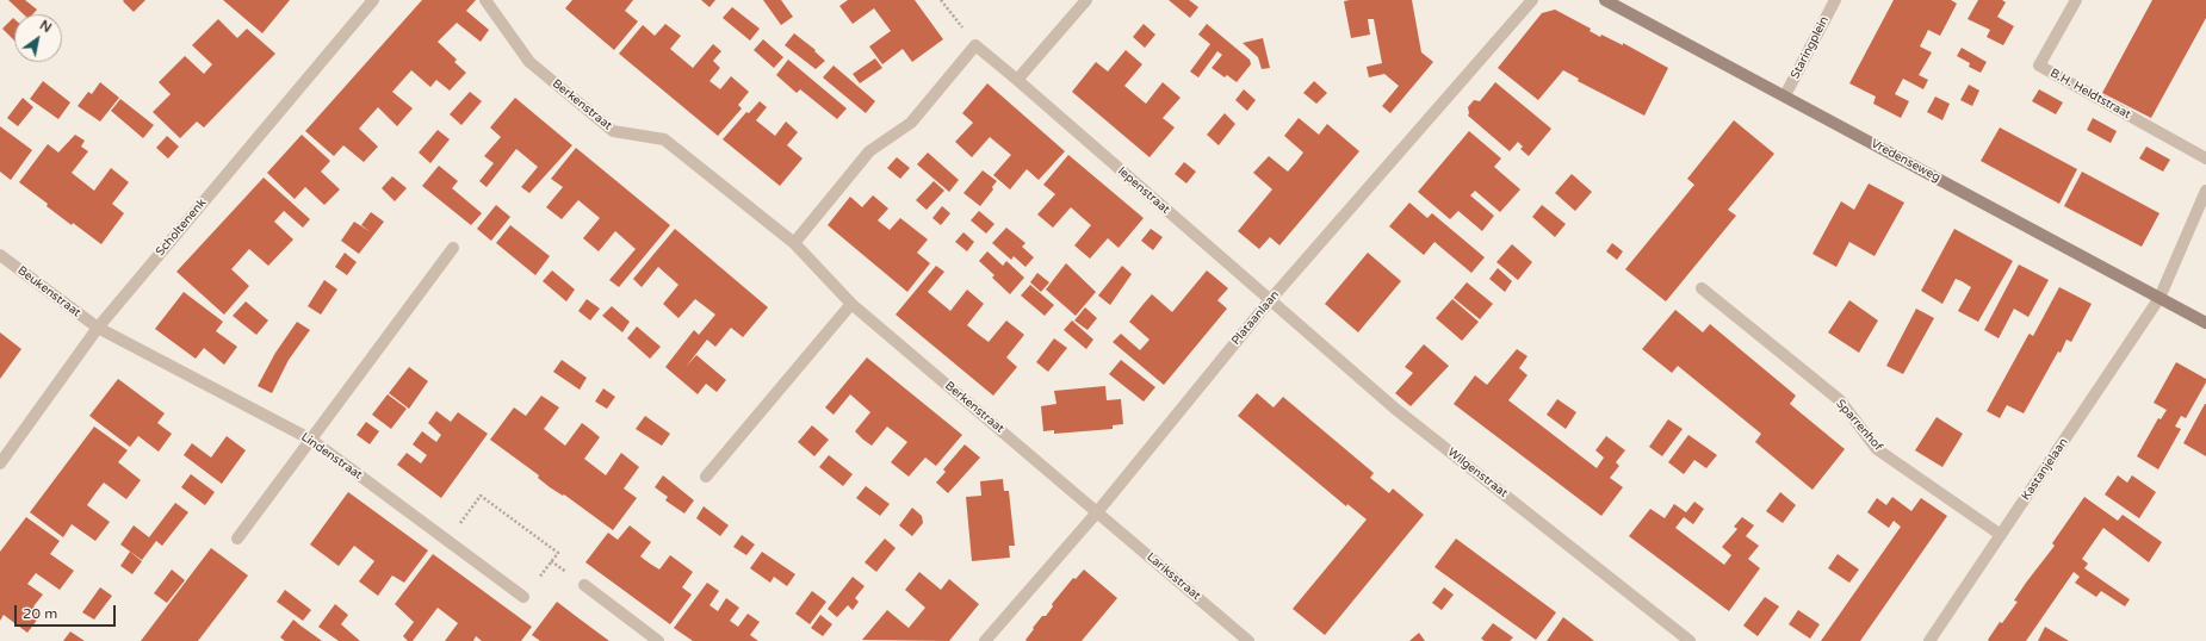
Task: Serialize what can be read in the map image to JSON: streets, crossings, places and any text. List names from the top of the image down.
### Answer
{
  "streets": {
    "main road": ["Vredenseweg"],
    "street": [
      "Staringplein",
      "B.H. Heldtstraat",
      "Berkenstraat",
      "Iepenstraat",
      "Scholtenenk",
      "Beukenstraat",
      "Plataanlaan",
      "Sparrenhof",
      "Lindenstraat",
      "Kastanjelaan",
      "Wilgenstraat",
      "Lariksstraat"
    ]
  },
  "crossings": [
    ["Staringplein", "Vredenseweg"],
    ["Berkenstraat", "Plataanlaan"],
    ["Berkenstraat", "Lariksstraat"],
    ["Vredenseweg", "Kastanjelaan"],
    ["Iepenstraat", "Plataanlaan"],
    ["Iepenstraat", "Wilgenstraat"],
    ["Scholtenenk", "Beukenstraat"],
    ["Scholtenenk", "Lindenstraat"],
    ["Beukenstraat", "Lindenstraat"],
    ["Plataanlaan", "Wilgenstraat"],
    ["Plataanlaan", "Lariksstraat"],
    ["Sparrenhof", "Kastanjelaan"]
  ],
  "scale_bar": "20 m",
  "north": "top right"
}
